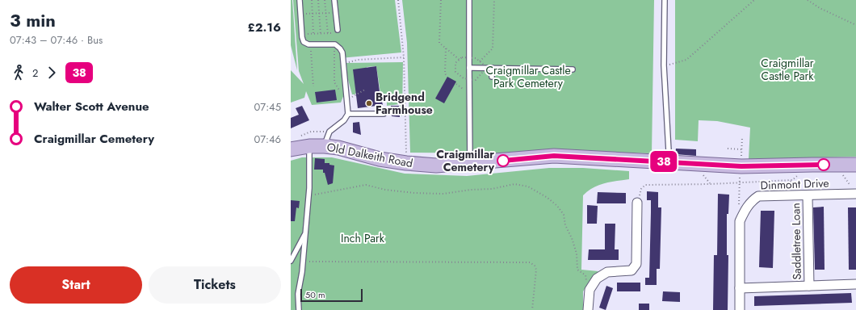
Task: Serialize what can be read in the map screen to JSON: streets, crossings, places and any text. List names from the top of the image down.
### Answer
{
  "streets": {
    "main road": ["Old Dalkeith Road"],
    "street": ["Dinmont Drive", "Saddletree Loan"]
  },
  "crossings": [
    ["Dinmont Drive", "Saddletree Loan"]
  ],
  "parks": ["Craigmillar Castle Park", "Craigmillar Castle Park Cemetery", "Inch Park"],
  "places": ["Bridgend Farmhouse", "Craigmillar Cemetery"],
  "lines": ["bus line 38"],
  "scale_bar": "50 m",
  "page": {
    "heading": ["3 min", "07:43 – 07:46 · Bus", "£2.16"],
    "on_map": "38",
    "legs": ["2", "38"],
    "list": [
      {
        "name": "Walter Scott Avenue",
        "value": "07:45"
      },
      {
        "name": "Craigmillar Cemetery",
        "value": "07:46"
      }
    ],
    "buttons": ["Start", "Tickets"],
    "scale": "50 m"
  }
}
